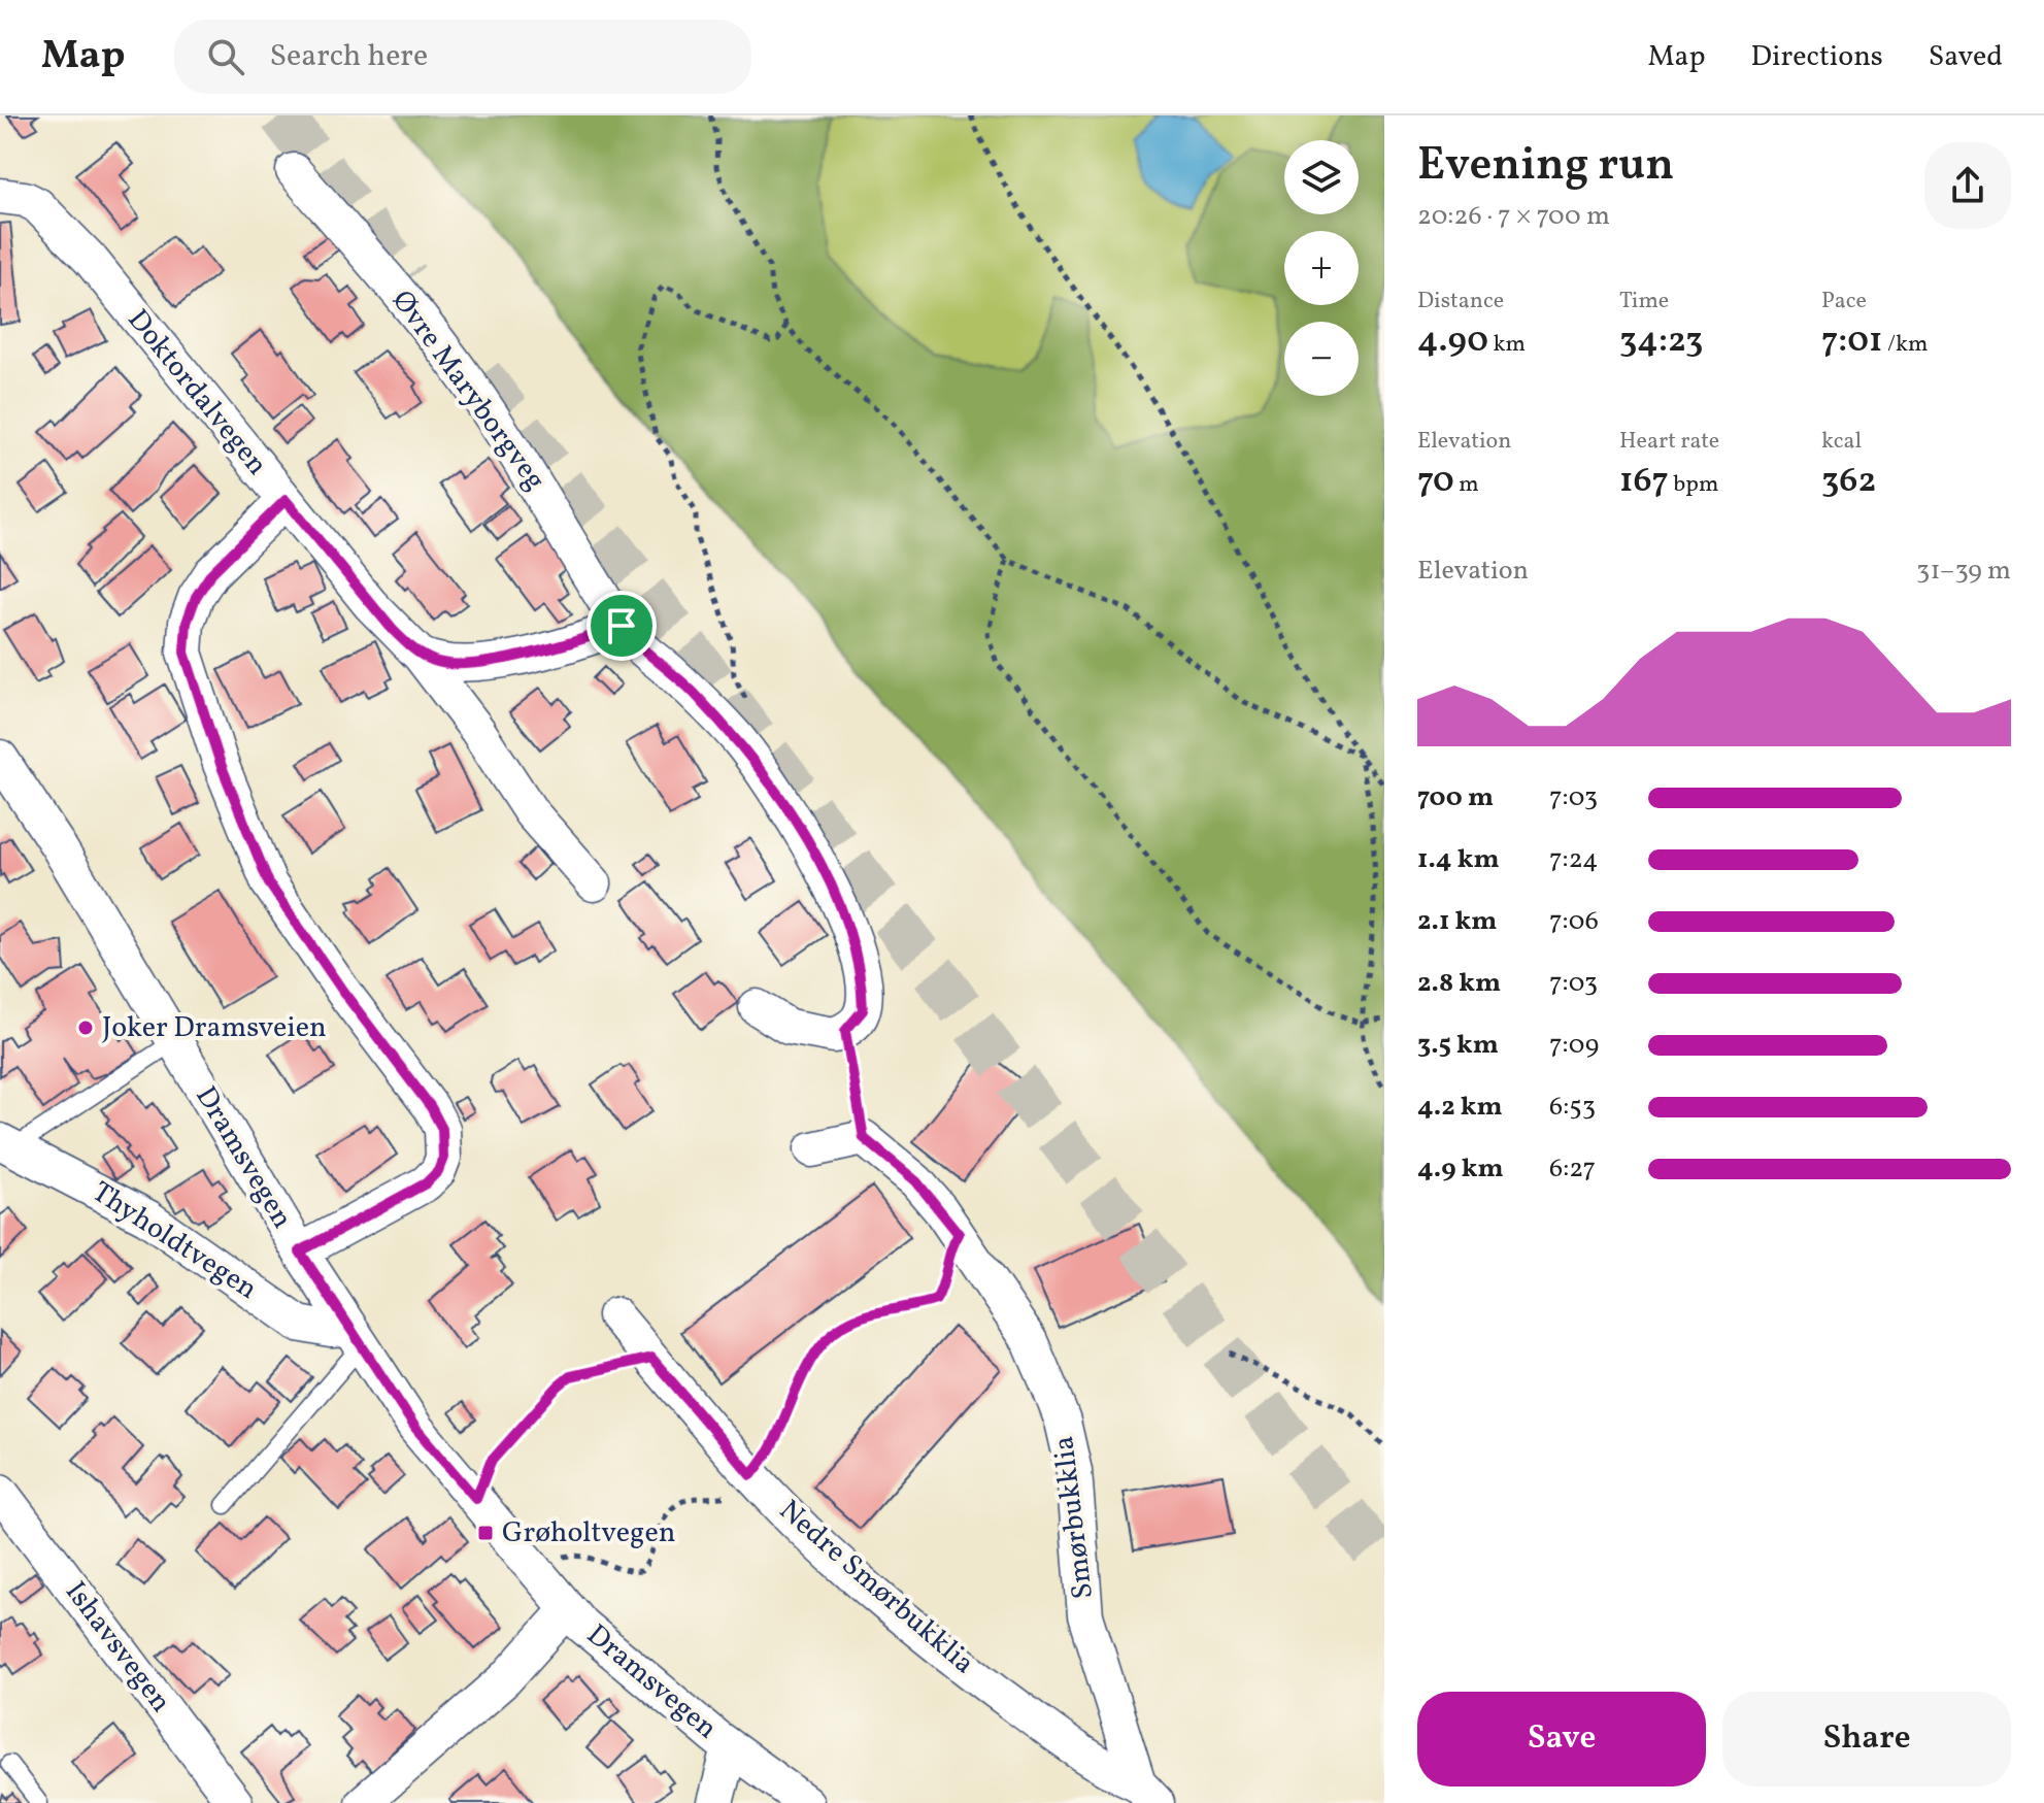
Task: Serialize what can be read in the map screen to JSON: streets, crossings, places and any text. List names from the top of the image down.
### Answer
{
  "streets": {
    "street": [
      "Øvre Maryborgveg",
      "Doktordalvegen",
      "Dramsvegen",
      "Thyholdtvegen",
      "Smørbukklia",
      "Nedre Smørbukklia",
      "Ishavsvegen"
    ]
  },
  "crossings": [
    ["Dramsvegen", "Thyholdtvegen"],
    ["Smørbukklia", "Nedre Smørbukklia"]
  ],
  "places": {
    "other": ["Joker Dramsveien"],
    "transit": ["Grøholtvegen"]
  },
  "page": {
    "header": "Map",
    "search": "Search here",
    "nav": ["Map", "Directions", "Saved"],
    "heading": ["Evening run", "20:26 · 7 × 700 m"],
    "map_buttons": ["+", "−"],
    "stats": [
      ["Distance", "4.90 km"],
      ["Time", "34:23"],
      ["Pace", "7:01 /km"],
      ["Elevation", "70 m"],
      ["Heart rate", "167 bpm"],
      ["kcal", "362"]
    ],
    "chart": ["Elevation", "31–39 m"],
    "list": [
      {
        "name": "700 m",
        "note": "7:03"
      },
      {
        "name": "1.4 km",
        "note": "7:24"
      },
      {
        "name": "2.1 km",
        "note": "7:06"
      },
      {
        "name": "2.8 km",
        "note": "7:03"
      },
      {
        "name": "3.5 km",
        "note": "7:09"
      },
      {
        "name": "4.2 km",
        "note": "6:53"
      },
      {
        "name": "4.9 km",
        "note": "6:27"
      }
    ],
    "buttons": ["Save", "Share"]
  }
}
